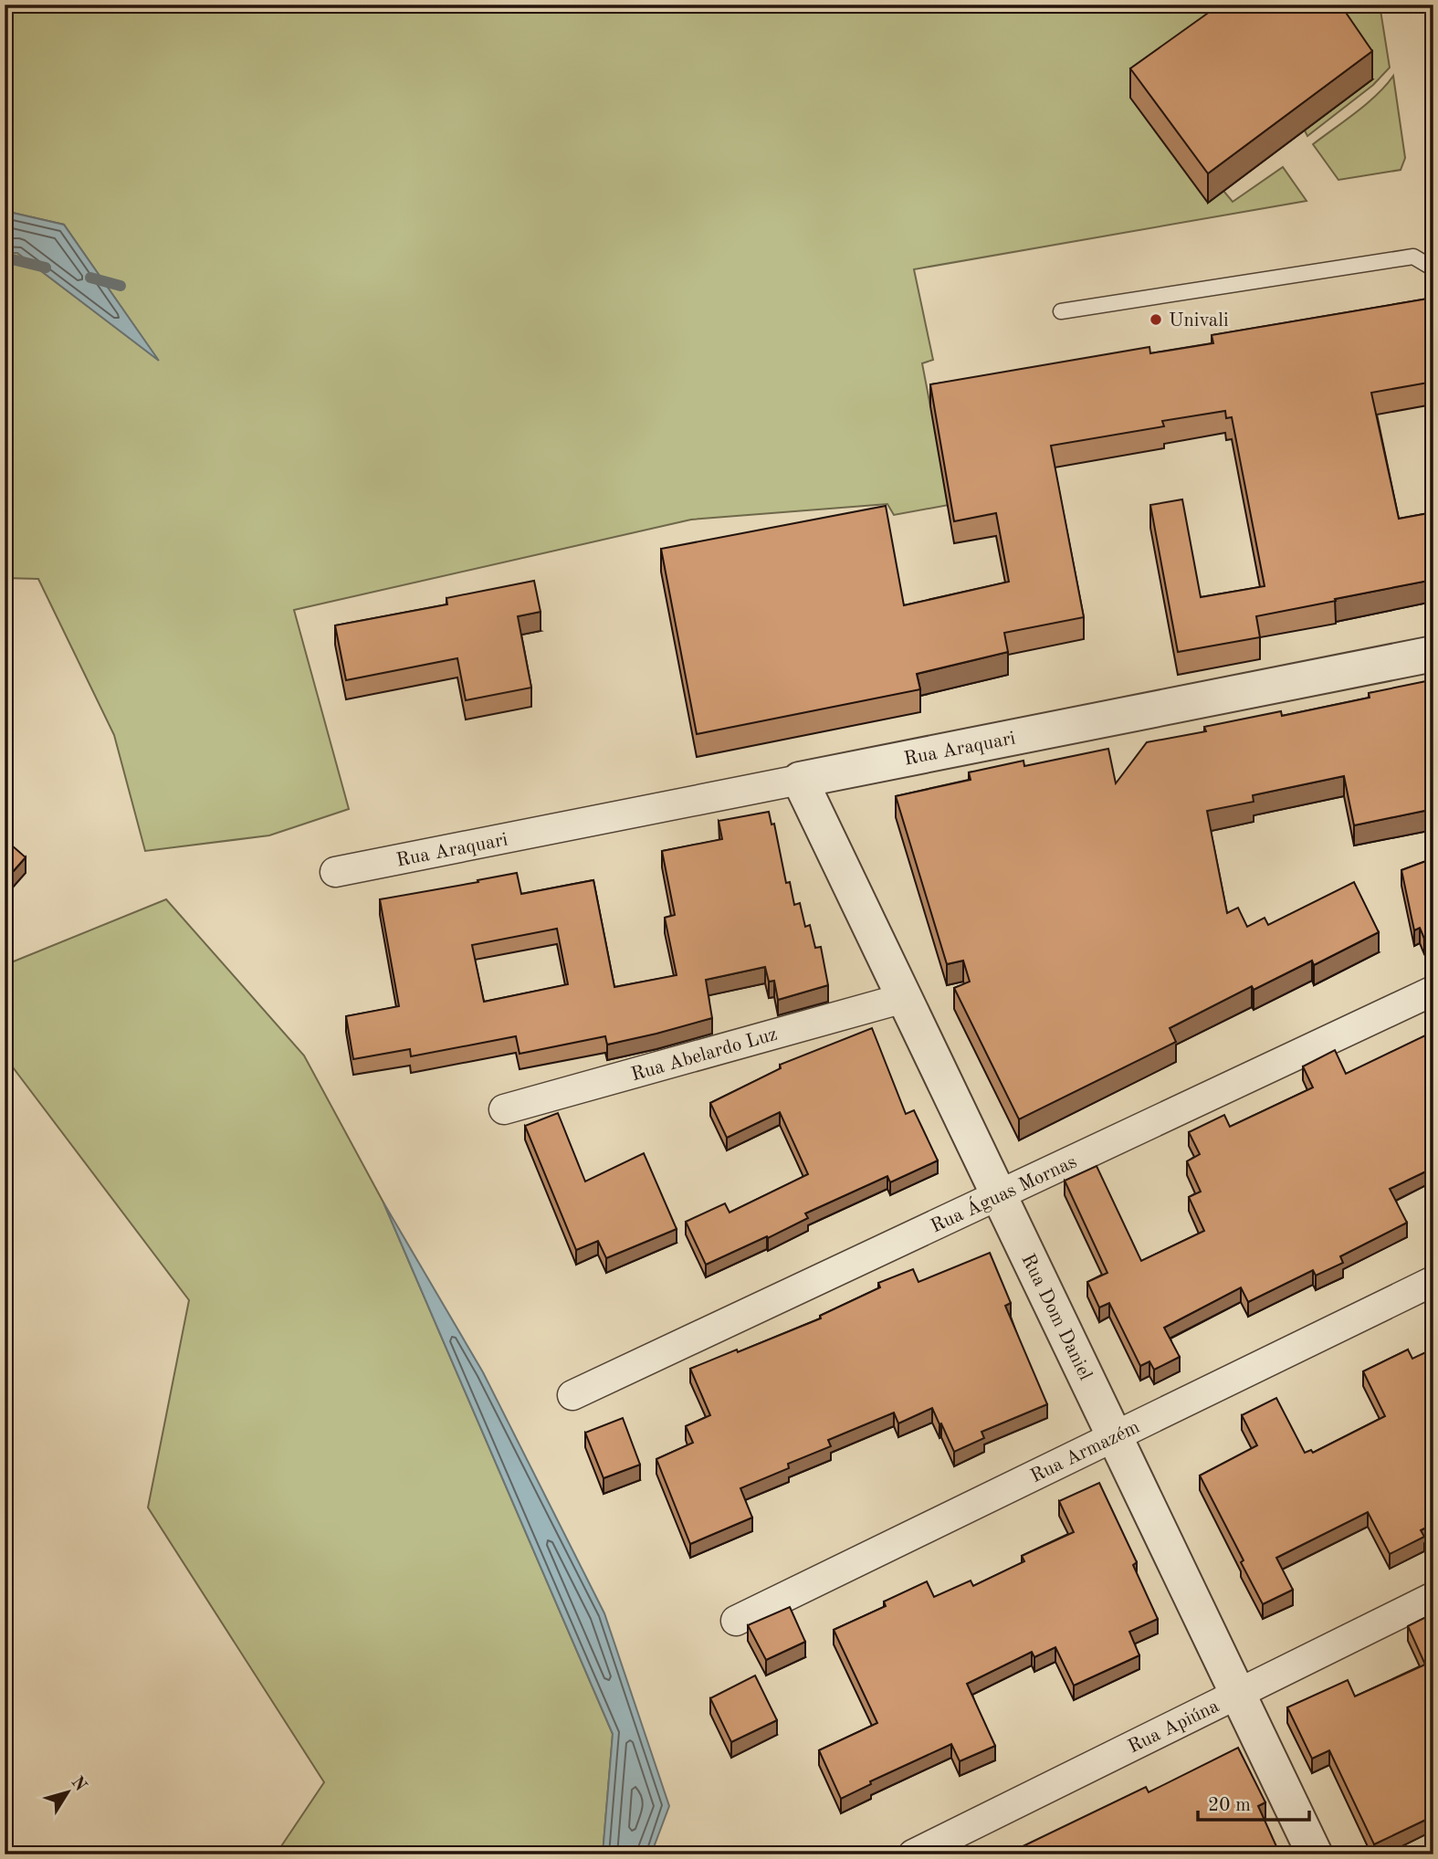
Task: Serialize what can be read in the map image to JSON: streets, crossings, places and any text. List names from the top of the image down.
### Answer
{
  "streets": {
    "street": [
      "Rua Araquari",
      "Rua Abelardo Luz",
      "Rua Águas Mornas",
      "Rua Dom Daniel",
      "Rua Armazém",
      "Rua Apiúna"
    ]
  },
  "crossings": [
    ["Rua Araquari", "Rua Dom Daniel"],
    ["Rua Abelardo Luz", "Rua Dom Daniel"],
    ["Rua Águas Mornas", "Rua Dom Daniel"],
    ["Rua Dom Daniel", "Rua Armazém"],
    ["Rua Dom Daniel", "Rua Apiúna"]
  ],
  "places": ["Univali"],
  "scale_bar": "20 m",
  "north": "top right"
}
